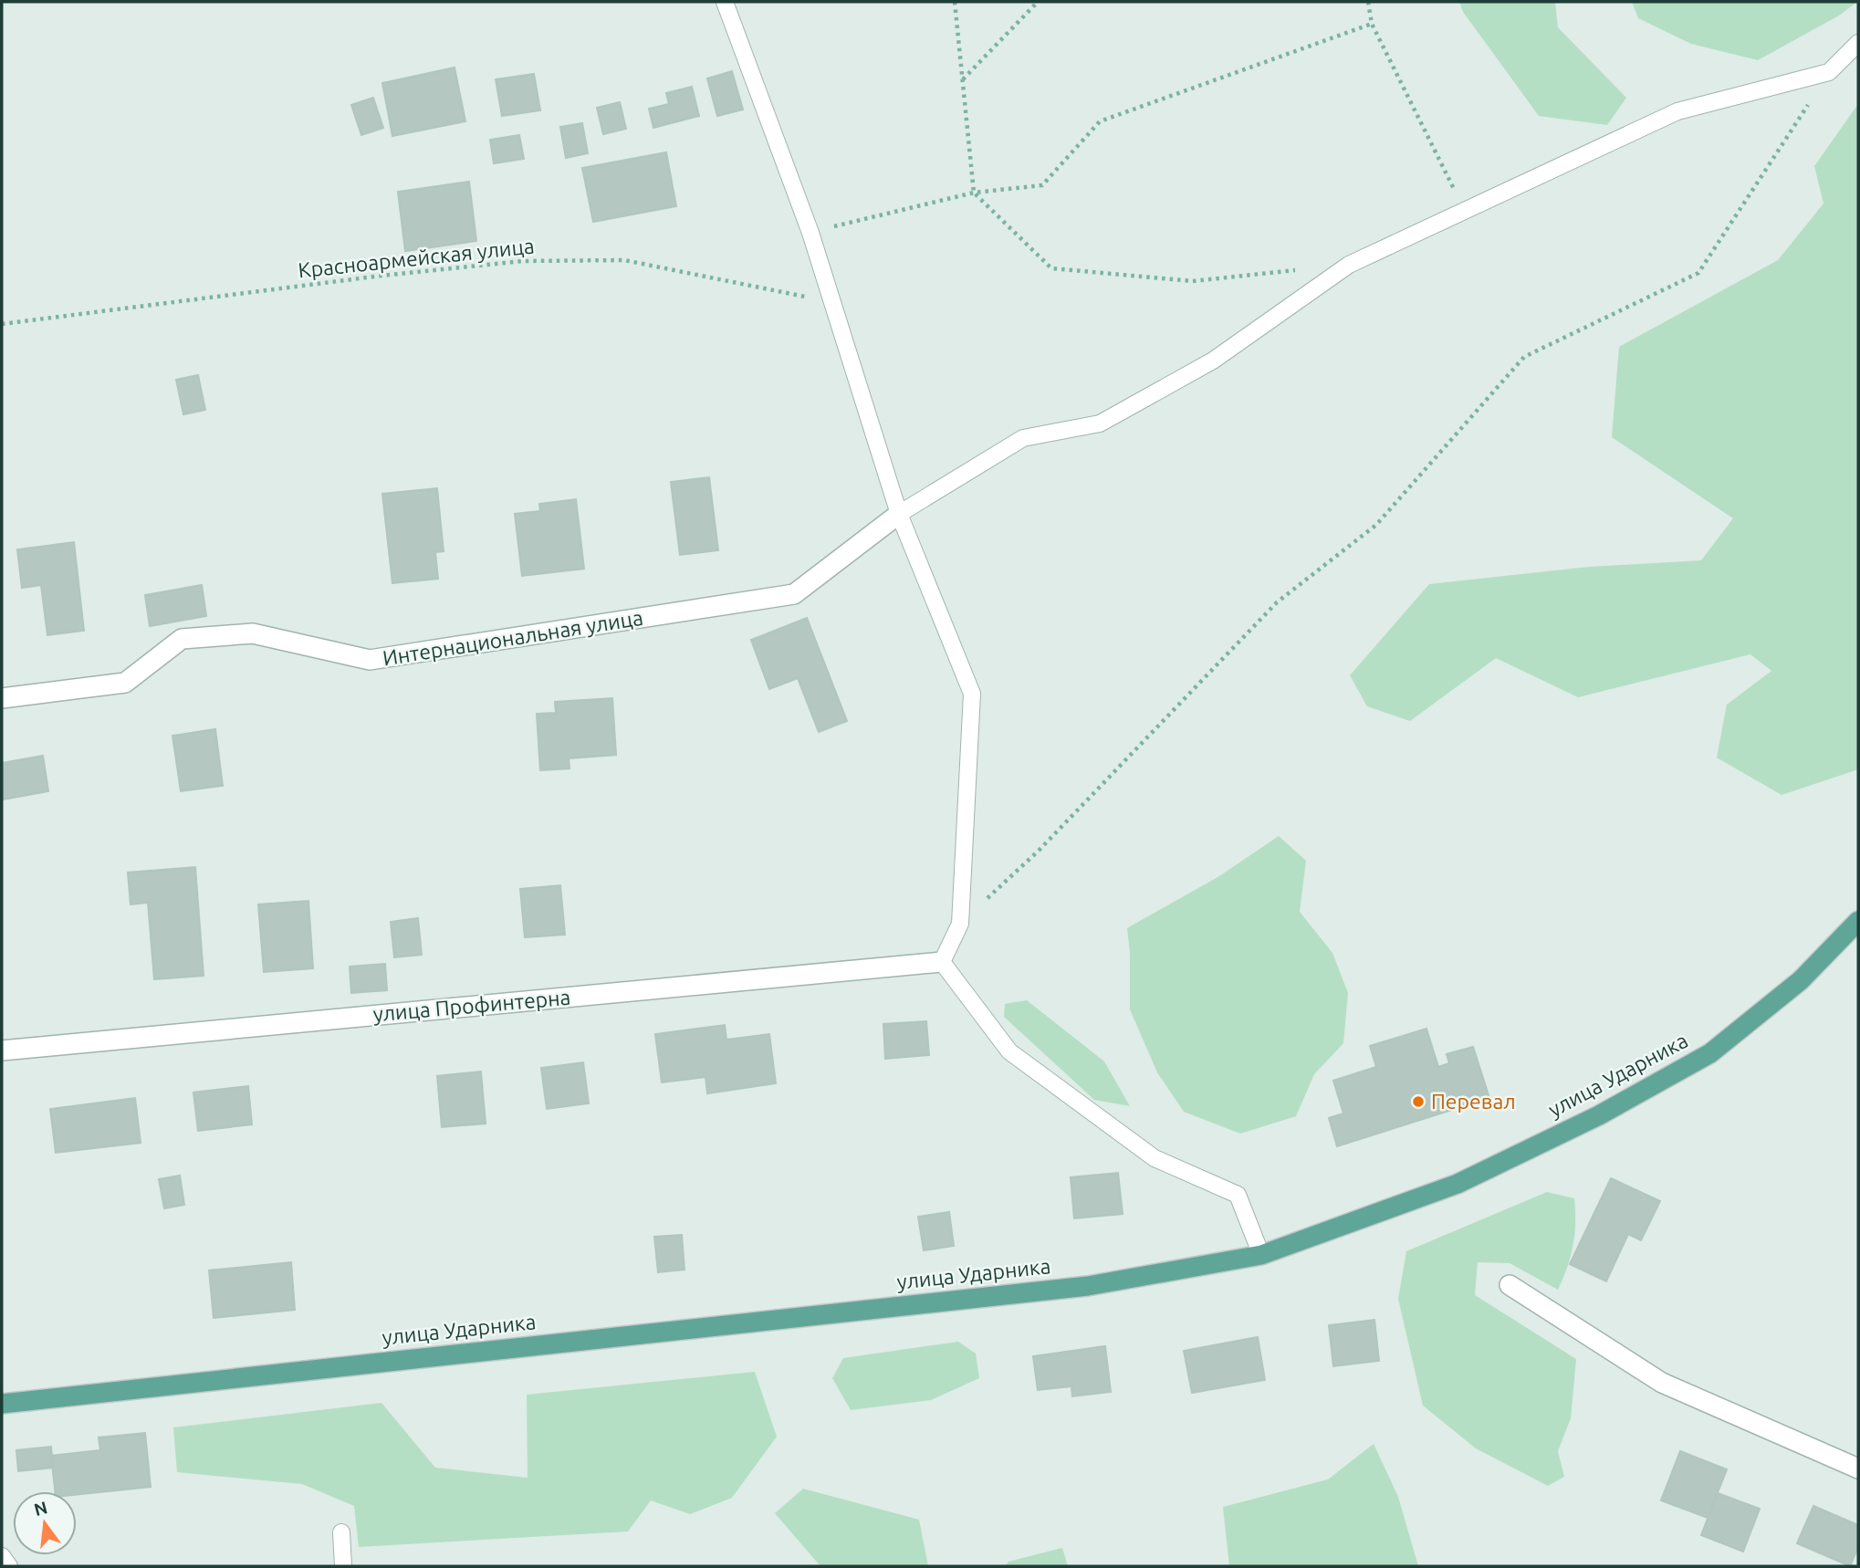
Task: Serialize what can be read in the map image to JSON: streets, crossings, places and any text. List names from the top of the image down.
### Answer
{
  "streets": {
    "main road": ["улица Ударника"],
    "street": ["Интернациональная улица", "улица Профинтерна"],
    "path": ["Красноармейская улица"]
  },
  "places": ["Перевал"],
  "north": "top"
}
